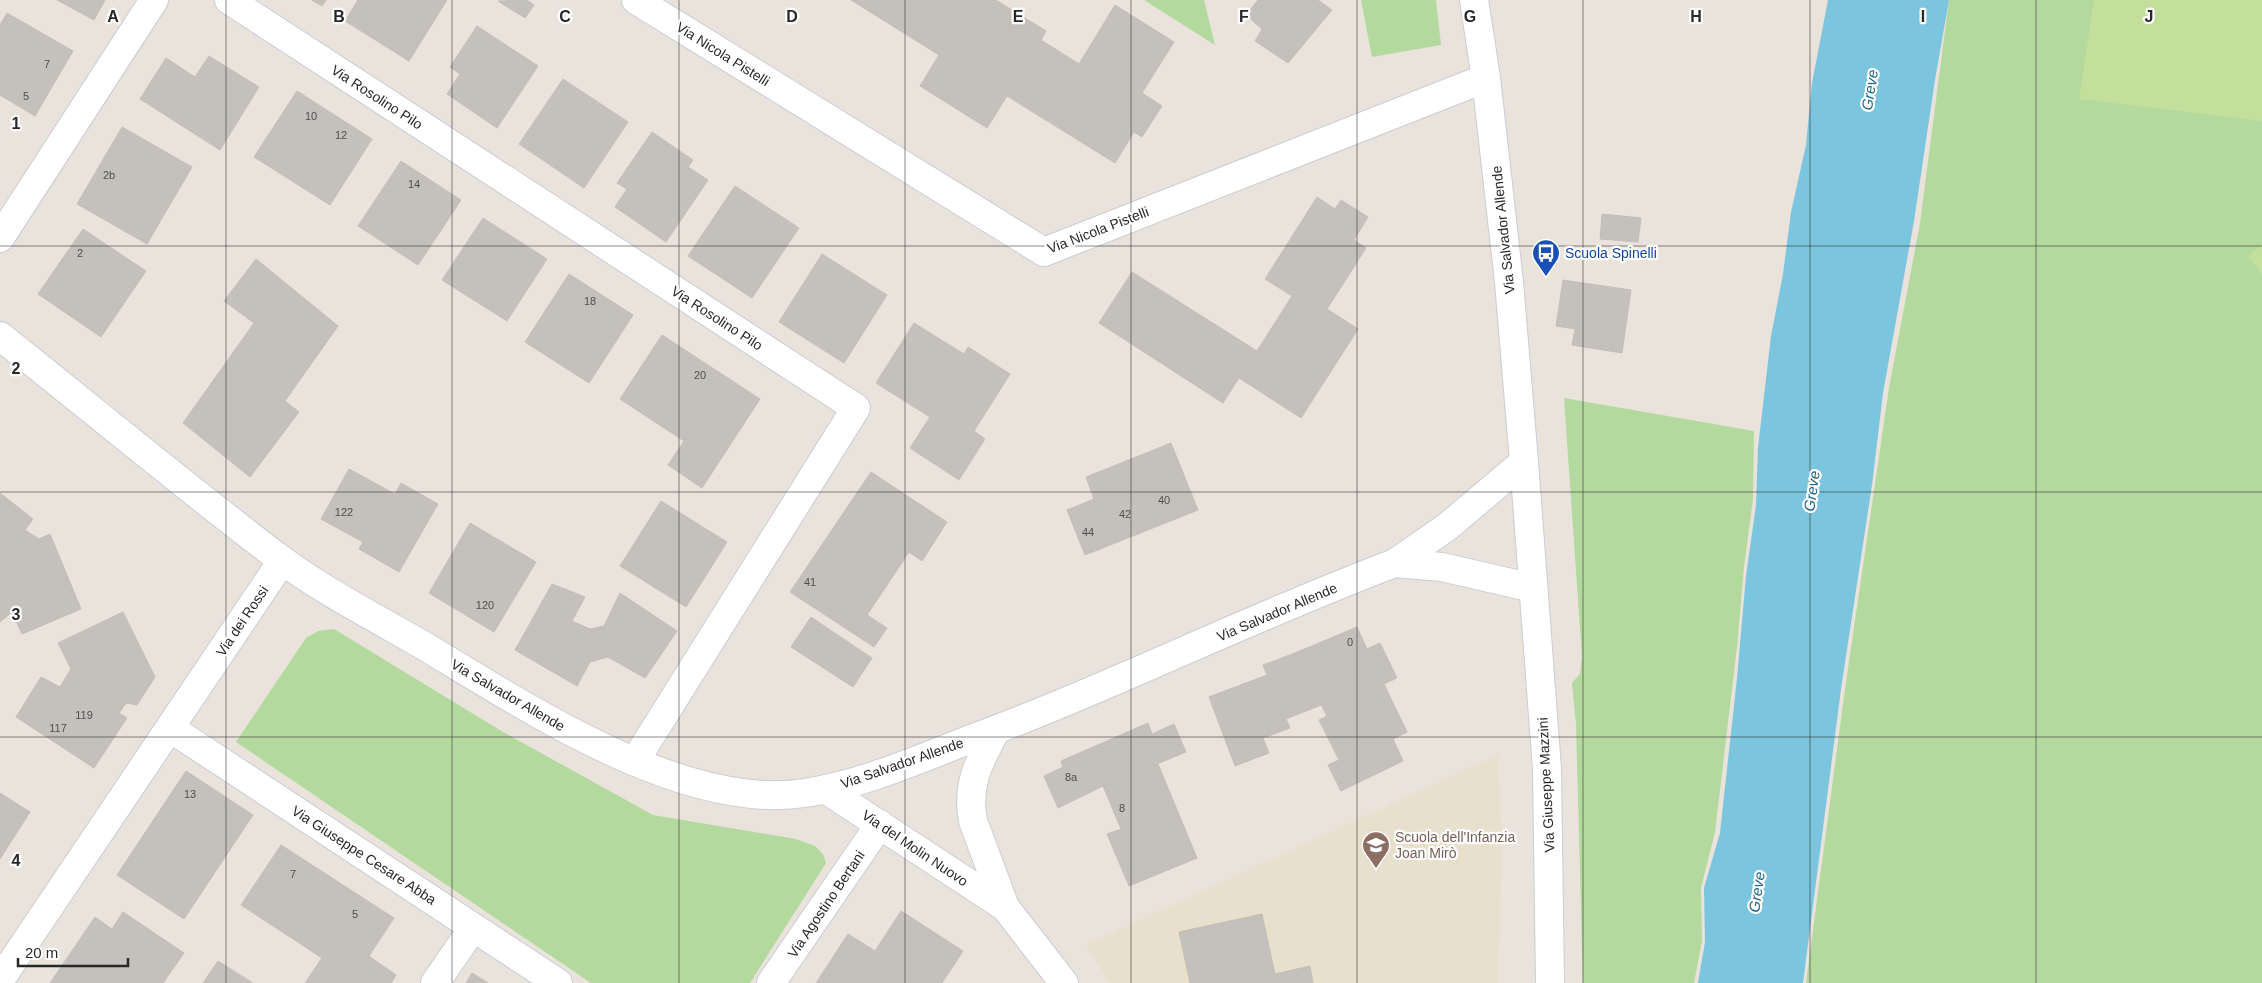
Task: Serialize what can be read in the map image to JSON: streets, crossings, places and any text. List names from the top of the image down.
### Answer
{
  "streets": {
    "street": [
      "Via Nicola Pistelli",
      "Via Rosolino Pilo",
      "Via Salvador Allende",
      "Via dei Rossi",
      "Via Giuseppe Mazzini",
      "Via del Molin Nuovo",
      "Via Giuseppe Cesare Abba",
      "Via Agostino Bertani"
    ]
  },
  "crossings": [
    ["Via Nicola Pistelli", "Via Salvador Allende"],
    ["Via Rosolino Pilo", "Via Salvador Allende"],
    ["Via Salvador Allende", "Via dei Rossi"],
    ["Via Salvador Allende", "Via Giuseppe Mazzini"],
    ["Via Salvador Allende", "Via del Molin Nuovo"],
    ["Via dei Rossi", "Via Giuseppe Cesare Abba"],
    ["Via del Molin Nuovo", "Via Agostino Bertani"]
  ],
  "water": ["Greve"],
  "places": {
    "bus stop": ["Scuola Spinelli"],
    "school or university": ["Scuola dell'Infanzia Joan Mirò"]
  },
  "house_numbers": [
    "7",
    "5",
    "10",
    "12",
    "2b",
    "14",
    "2",
    "18",
    "20",
    "40",
    "122",
    "42",
    "44",
    "41",
    "120",
    "0",
    "119",
    "117",
    "8a",
    "13",
    "8",
    "7",
    "5"
  ],
  "scale_bar": "20 m",
  "grid": {
    "columns": [
      "A",
      "B",
      "C",
      "D",
      "E",
      "F",
      "G",
      "H",
      "I",
      "J"
    ],
    "rows": [
      "1",
      "2",
      "3",
      "4"
    ]
  }
}
